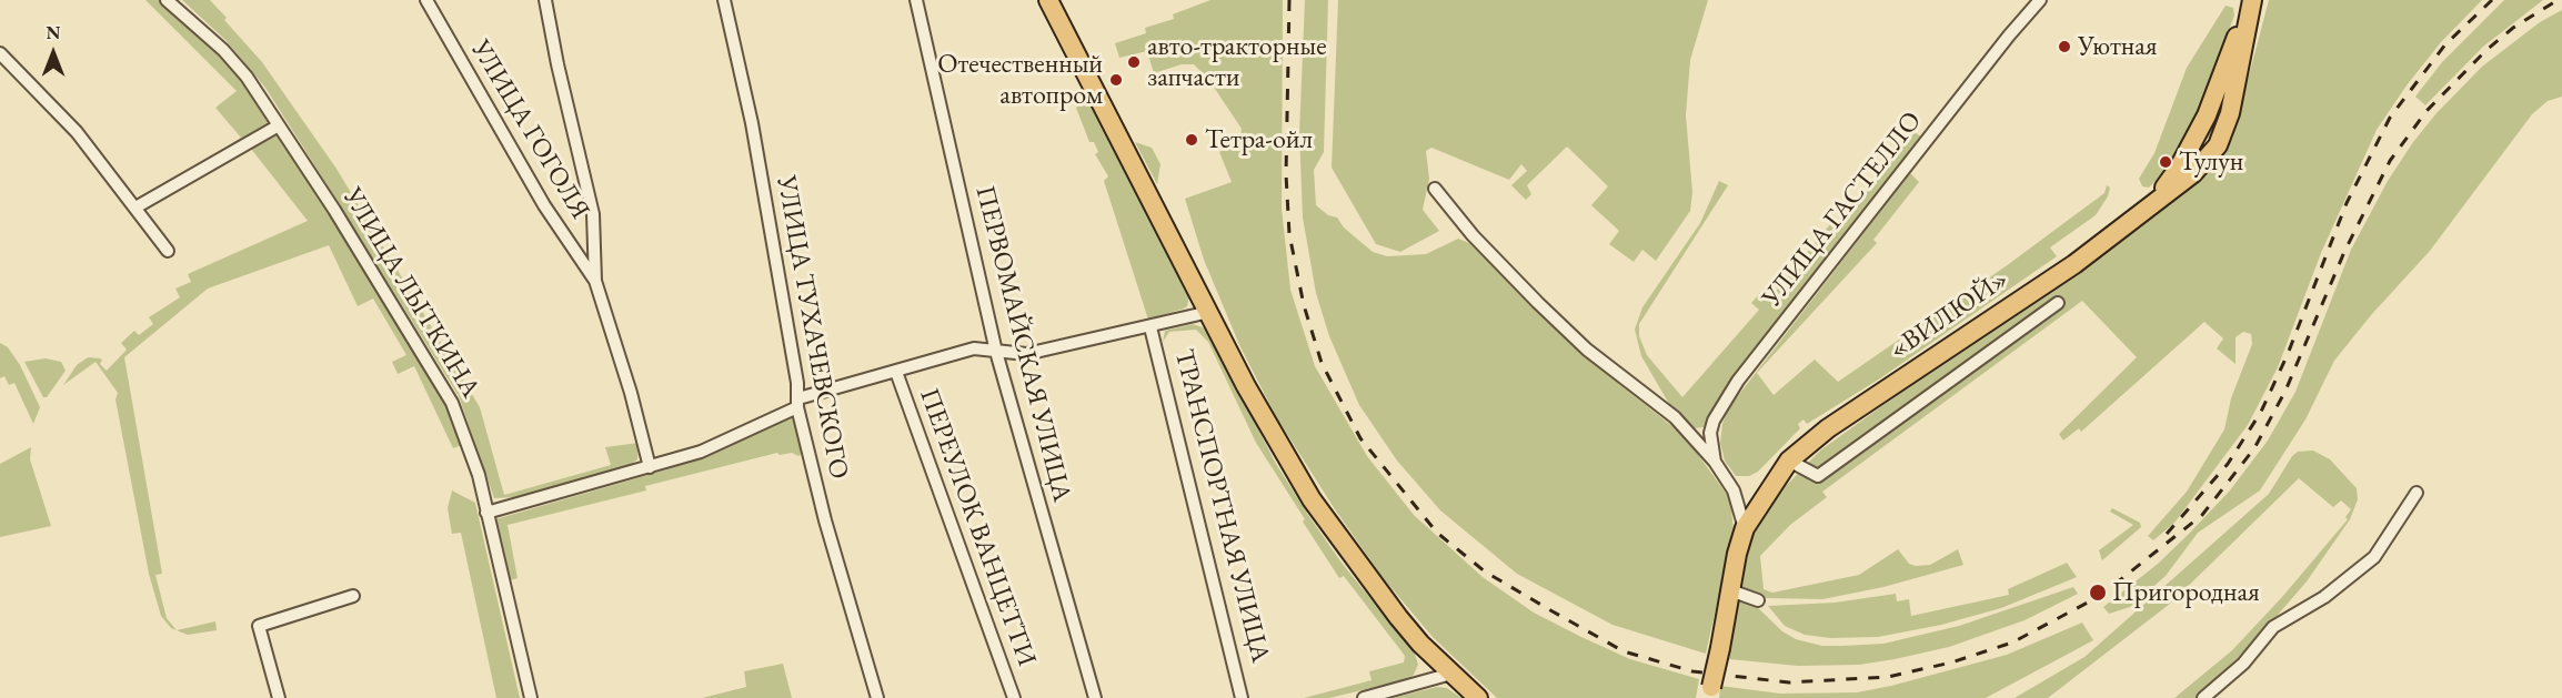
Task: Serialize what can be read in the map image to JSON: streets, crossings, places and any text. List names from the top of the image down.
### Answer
{
  "streets": {
    "highway": ["«ВИЛЮЙ»", "ТРАНСПОРТНАЯ УЛИЦА"],
    "street": [
      "УЛИЦА ГОГОЛЯ",
      "УЛИЦА ГАСТЕЛЛО",
      "УЛИЦА ЛЫТКИНА",
      "УЛИЦА ТУХАЧЕВСКОГО",
      "ПЕРВОМАЙСКАЯ УЛИЦА",
      "ПЕРЕУЛОК ВАНЦЕТТИ"
    ]
  },
  "places": [
    "Уютная",
    "авто-тракторные запчасти",
    "Отечественный автопром",
    "Тетра-ойл",
    "Тулун",
    "Пригородная"
  ],
  "north": "top"
}
